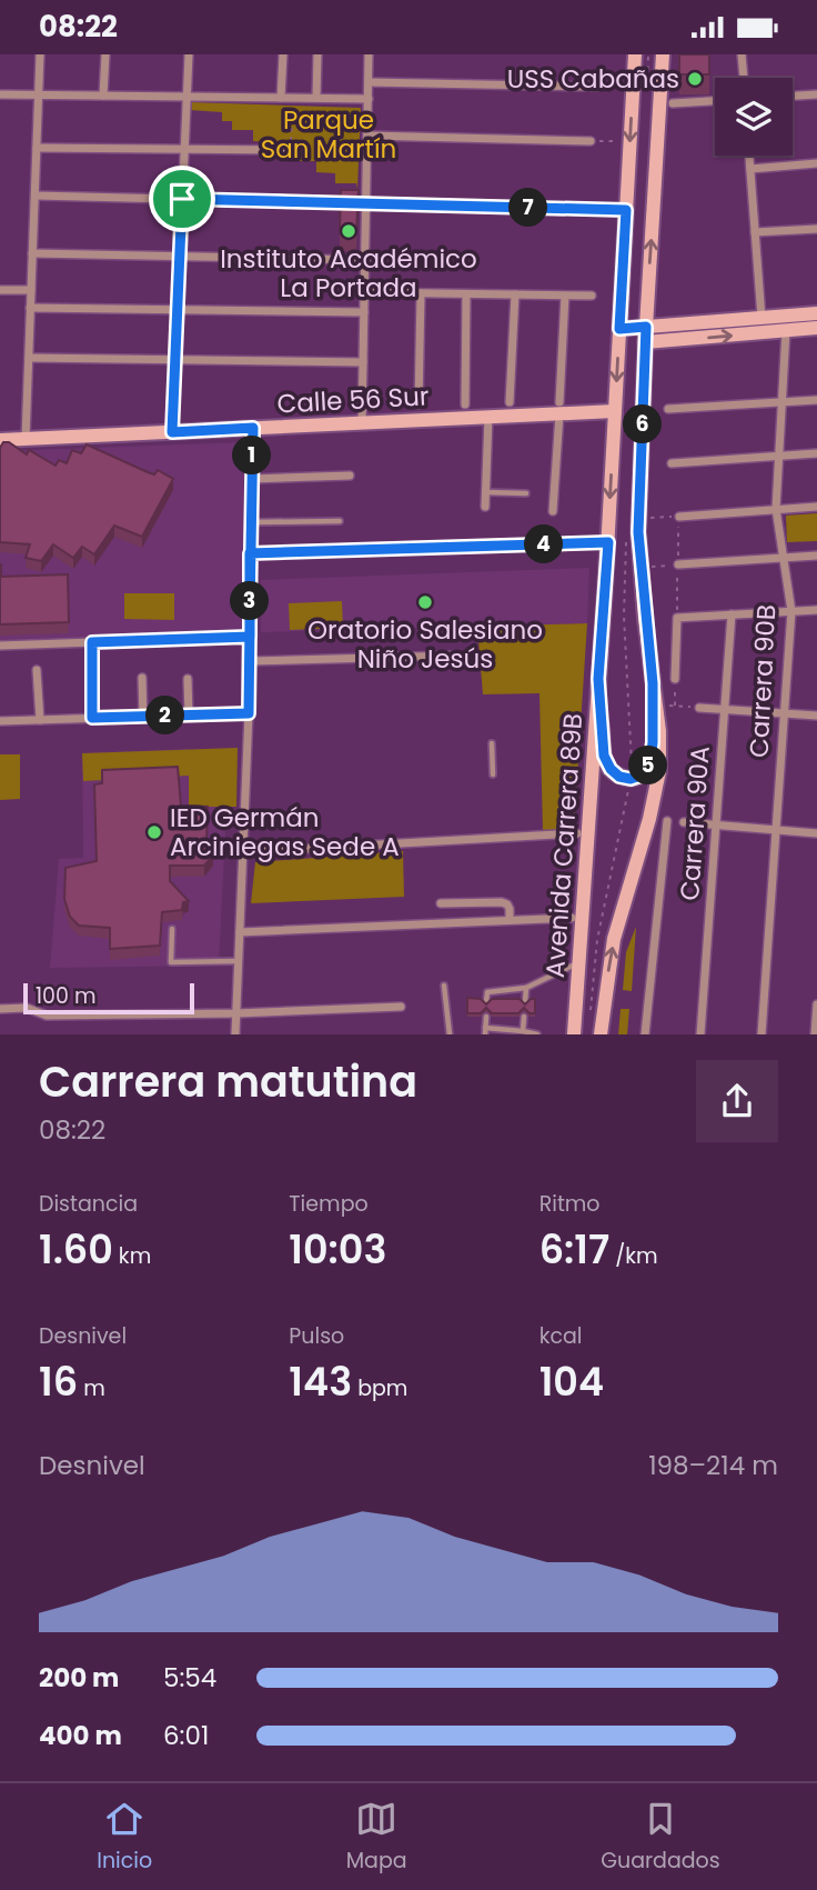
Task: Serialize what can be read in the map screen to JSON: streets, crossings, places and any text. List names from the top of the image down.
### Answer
{
  "streets": {
    "main road": ["Calle 56 Sur", "Avenida Carrera 89B"],
    "street": ["Carrera 90B", "Carrera 90A"]
  },
  "crossings": [
    ["Calle 56 Sur", "Avenida Carrera 89B"]
  ],
  "parks": ["Parque San Martín"],
  "places": [
    "USS Cabañas",
    "Instituto Académico La Portada",
    "Oratorio Salesiano Niño Jesús",
    "IED Germán Arciniegas Sede A"
  ],
  "scale_bar": "100 m",
  "page": {
    "status": "08:22",
    "pins": [
      "7",
      "6",
      "1",
      "4",
      "3",
      "2",
      "5"
    ],
    "scale": "100 m",
    "heading": ["Carrera matutina", "08:22"],
    "stats": [
      ["Distancia", "1.60 km"],
      ["Tiempo", "10:03"],
      ["Ritmo", "6:17 /km"],
      ["Desnivel", "16 m"],
      ["Pulso", "143 bpm"],
      ["kcal", "104"]
    ],
    "chart": ["Desnivel", "198–214 m"],
    "list": [
      {
        "name": "200 m",
        "note": "5:54"
      },
      {
        "name": "400 m",
        "note": "6:01"
      }
    ],
    "tabs": ["Inicio", "Mapa", "Guardados"]
  }
}
